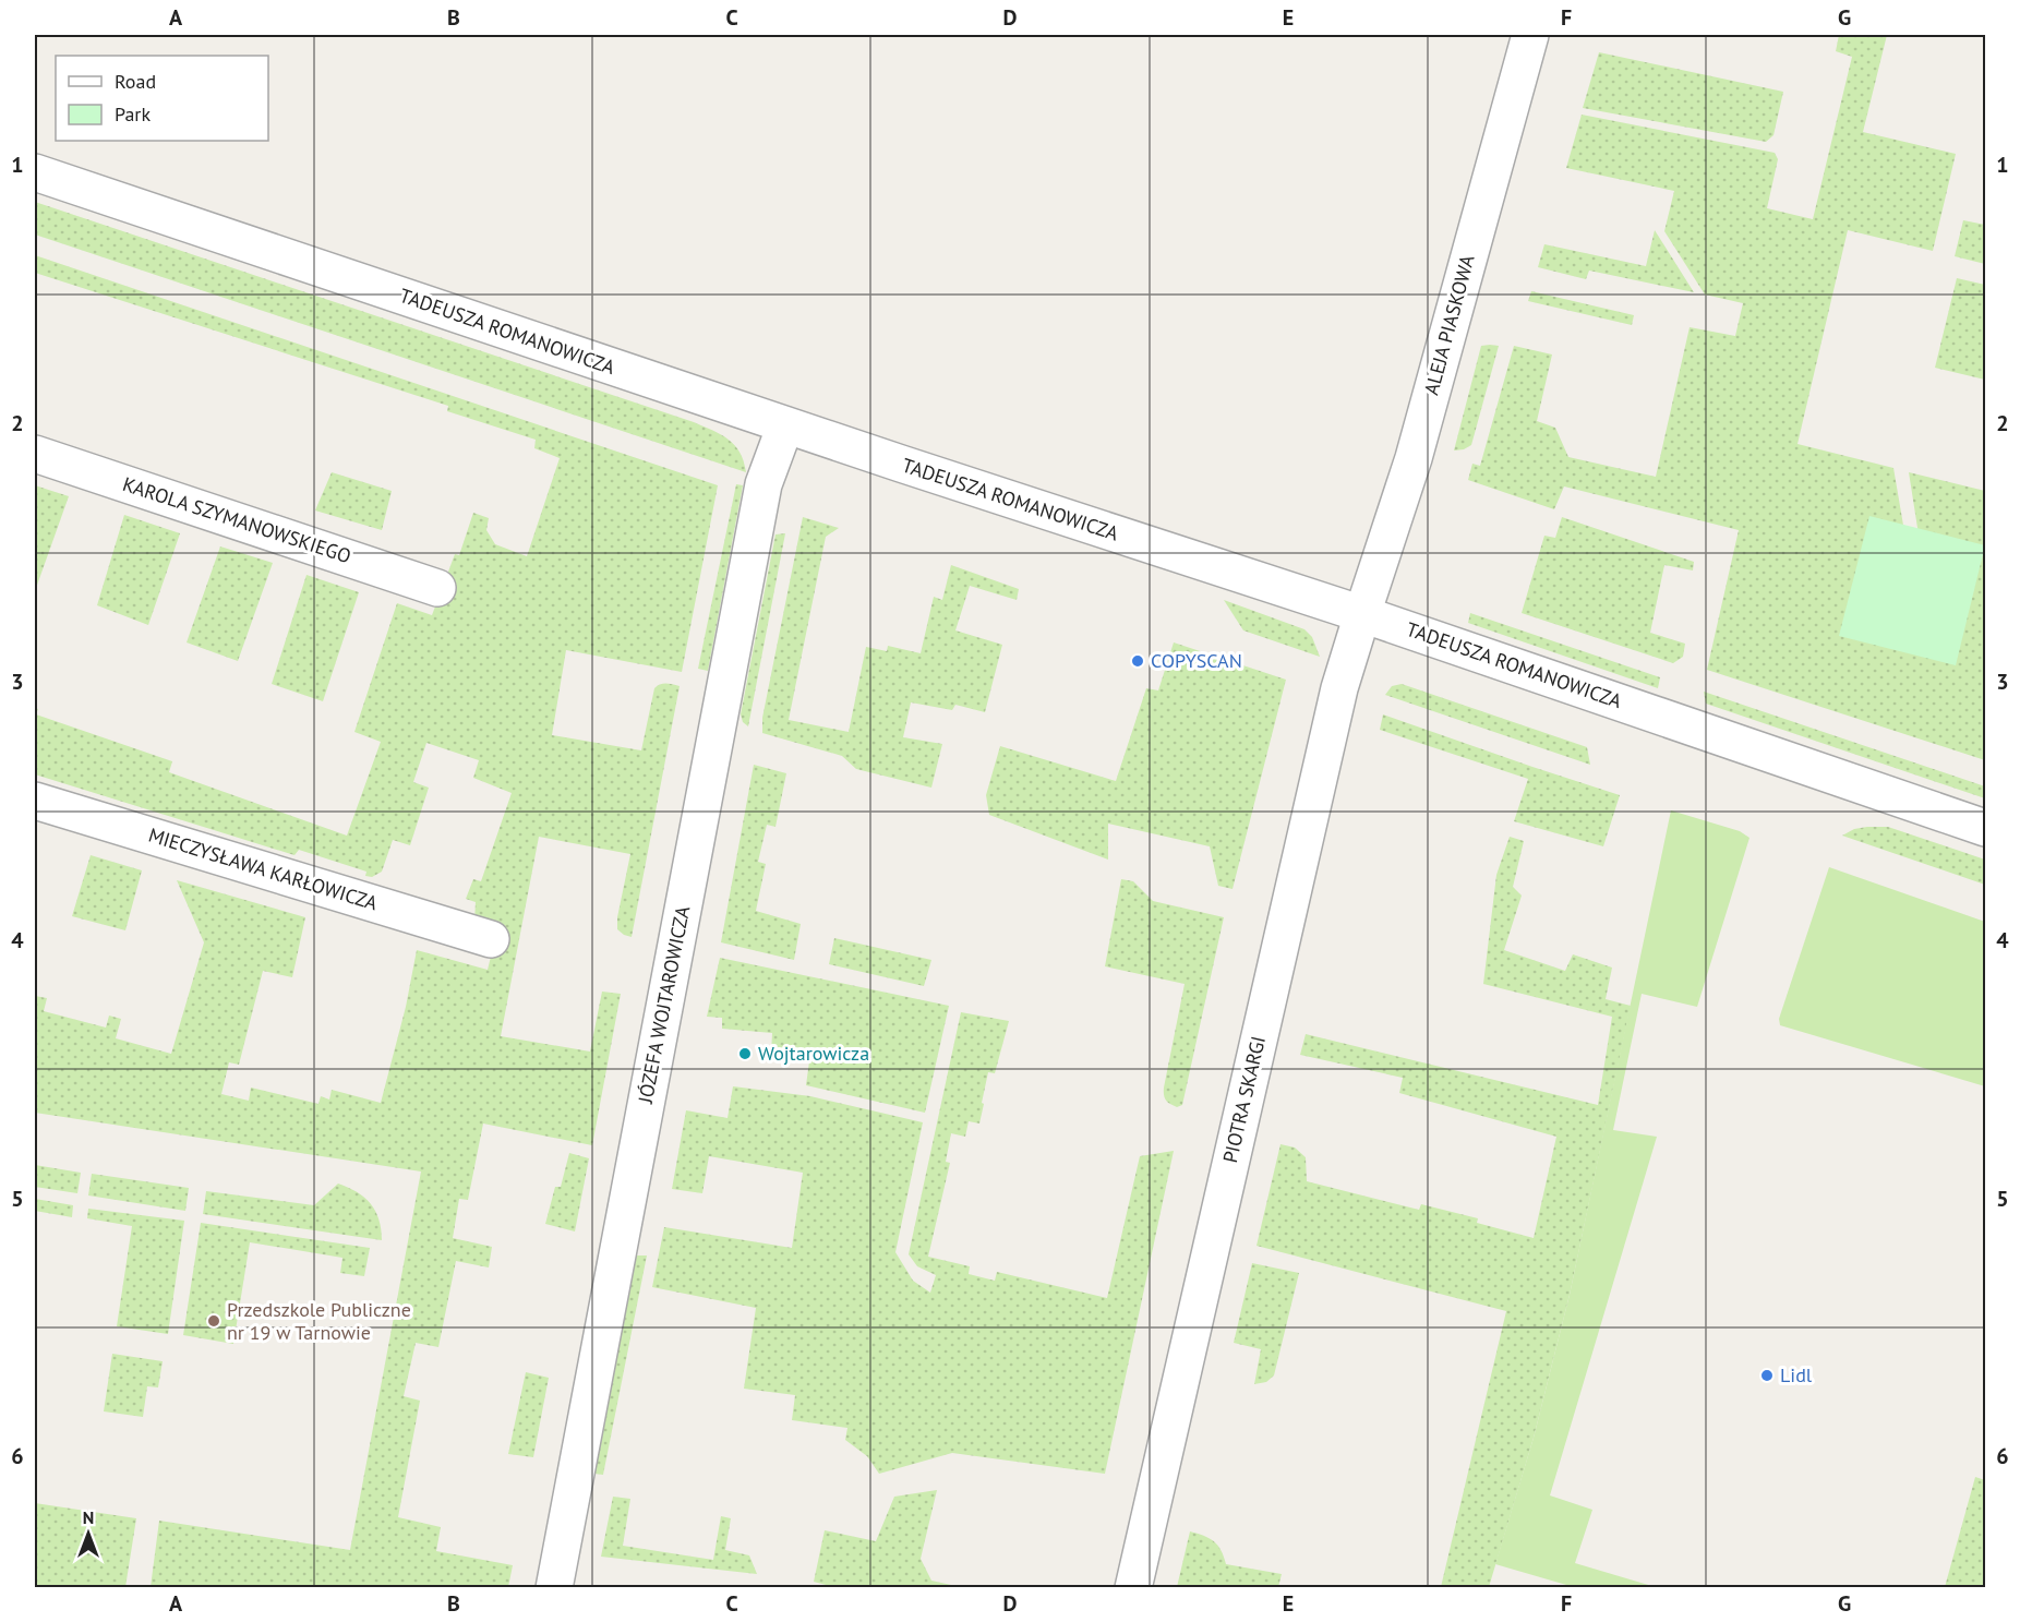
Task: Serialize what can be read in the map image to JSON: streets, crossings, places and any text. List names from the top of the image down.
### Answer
{
  "streets": {
    "street": [
      "ALEJA PIASKOWA",
      "TADEUSZA ROMANOWICZA",
      "KAROLA SZYMANOWSKIEGO",
      "MIECZYSŁAWA KARŁOWICZA",
      "JÓZEFA WOJTAROWICZA",
      "PIOTRA SKARGI"
    ]
  },
  "crossings": [
    ["ALEJA PIASKOWA", "TADEUSZA ROMANOWICZA"],
    ["ALEJA PIASKOWA", "PIOTRA SKARGI"],
    ["TADEUSZA ROMANOWICZA", "JÓZEFA WOJTAROWICZA"],
    ["TADEUSZA ROMANOWICZA", "PIOTRA SKARGI"]
  ],
  "places": [
    "COPYSCAN",
    "Wojtarowicza",
    "Przedszkole Publiczne nr 19 w Tarnowie",
    "Lidl"
  ],
  "legend": ["Road", "Park"],
  "north": "top",
  "grid": {
    "columns": [
      "A",
      "B",
      "C",
      "D",
      "E",
      "F",
      "G"
    ],
    "rows": [
      "1",
      "2",
      "3",
      "4",
      "5",
      "6"
    ]
  }
}
